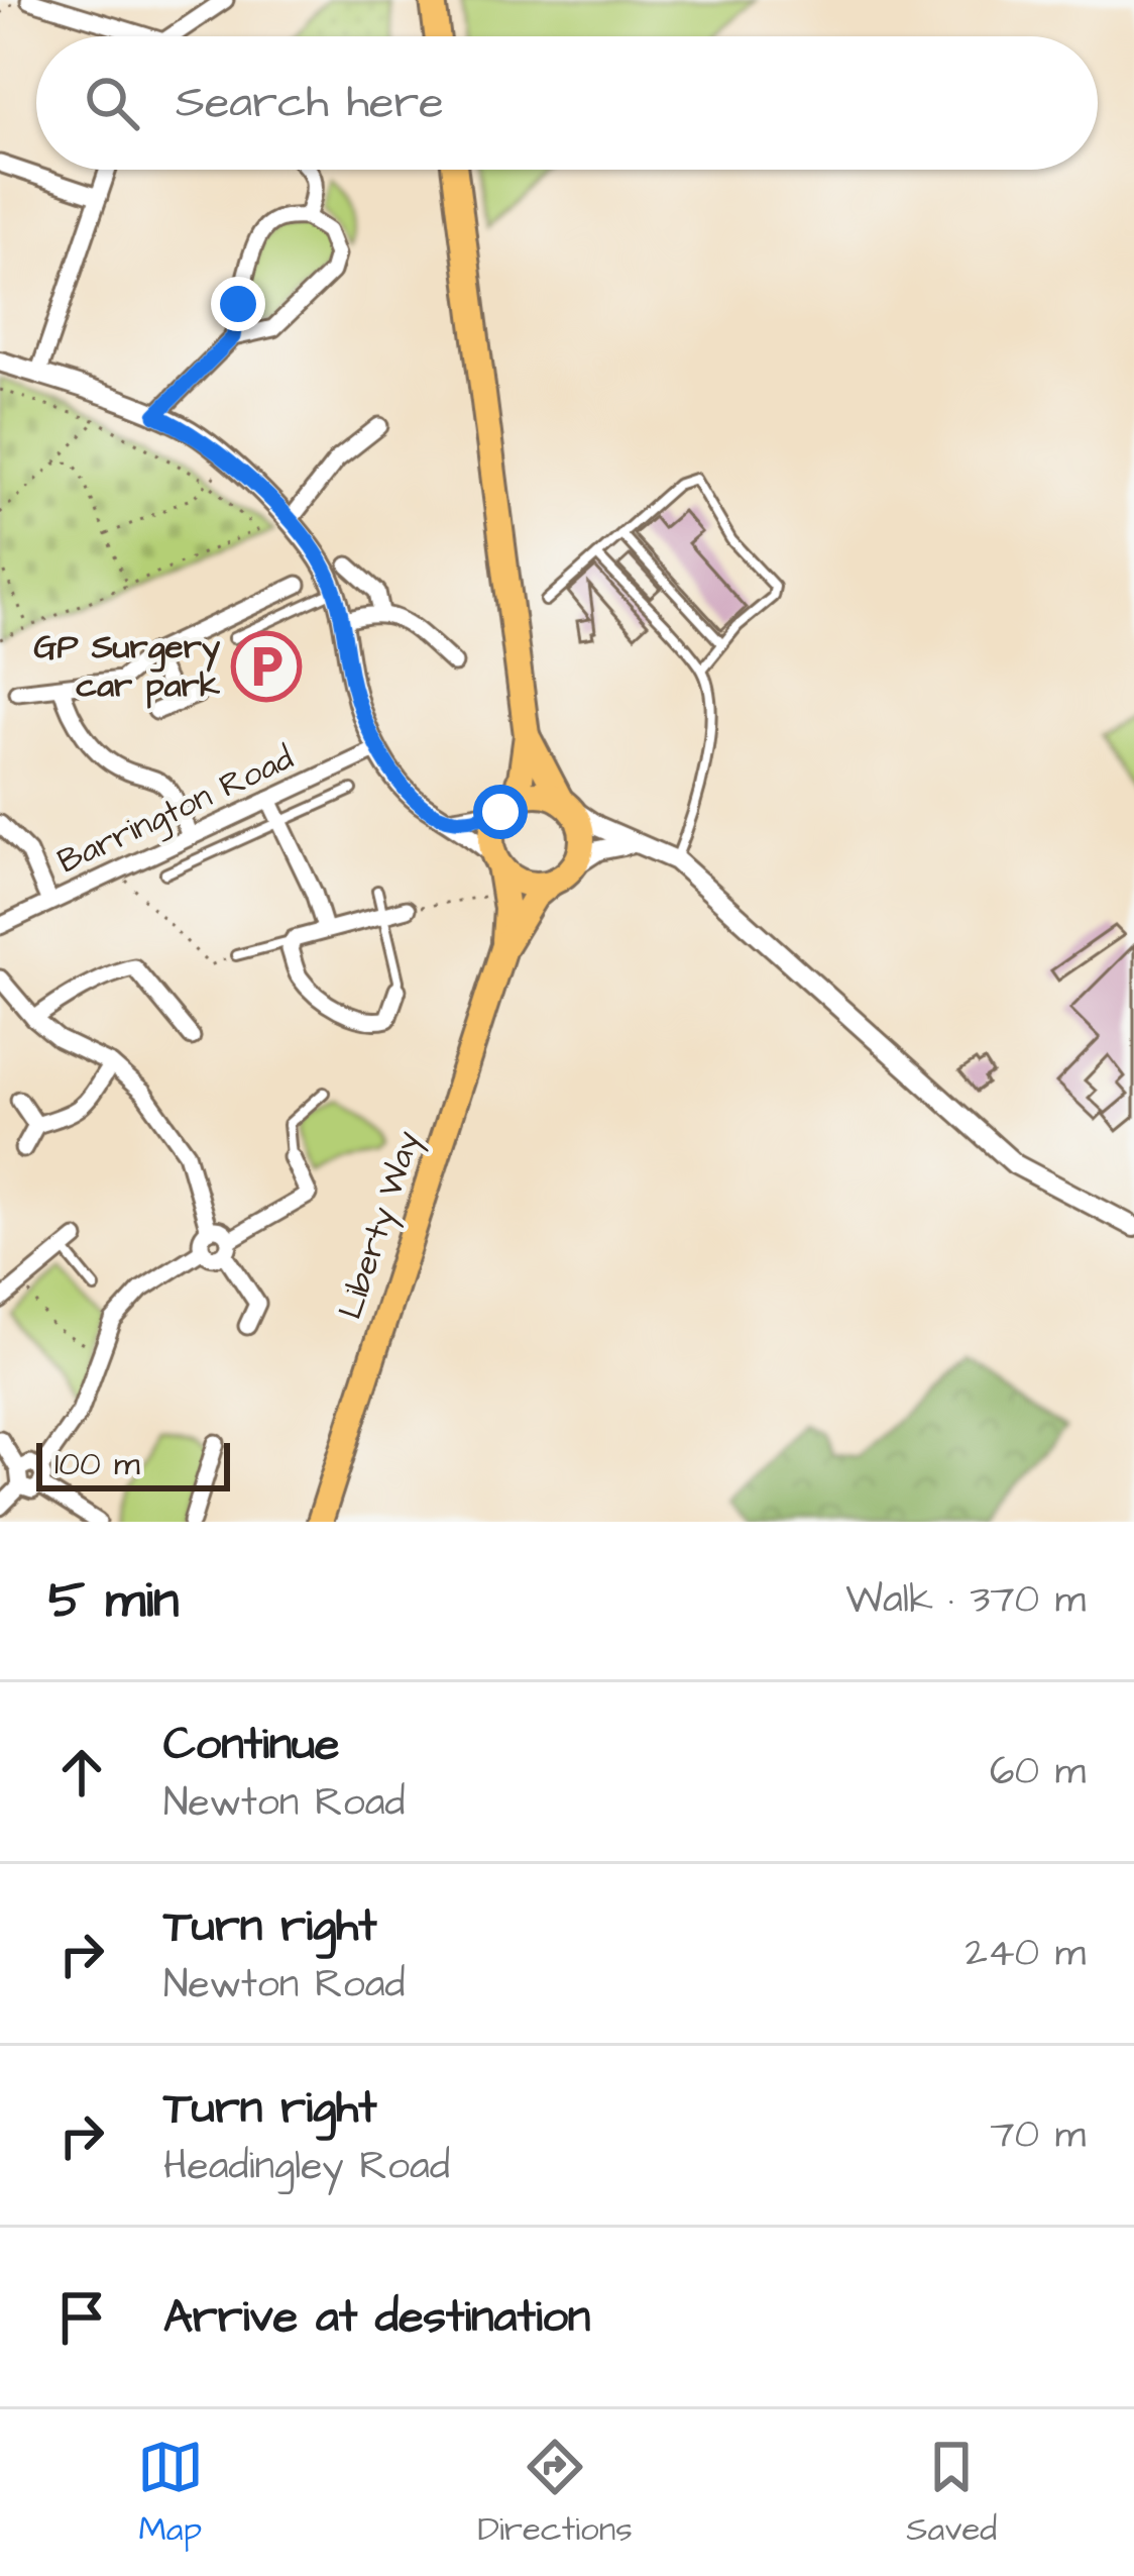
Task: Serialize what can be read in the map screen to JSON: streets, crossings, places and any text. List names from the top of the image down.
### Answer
{
  "streets": {
    "highway": ["Liberty Way"],
    "street": ["Barrington Road"]
  },
  "places": {
    "parking": ["GP Surgery car park"]
  },
  "scale_bar": "100 m",
  "page": {
    "search": "Search here",
    "scale": "100 m",
    "heading": ["5 min", "Walk · 370 m"],
    "list": [
      ["Continue", "Newton Road", "60 m"],
      ["Turn right", "Newton Road", "240 m"],
      ["Turn right", "Headingley Road", "70 m"],
      "Arrive at destination"
    ],
    "nav": ["Map", "Directions", "Saved"]
  }
}
